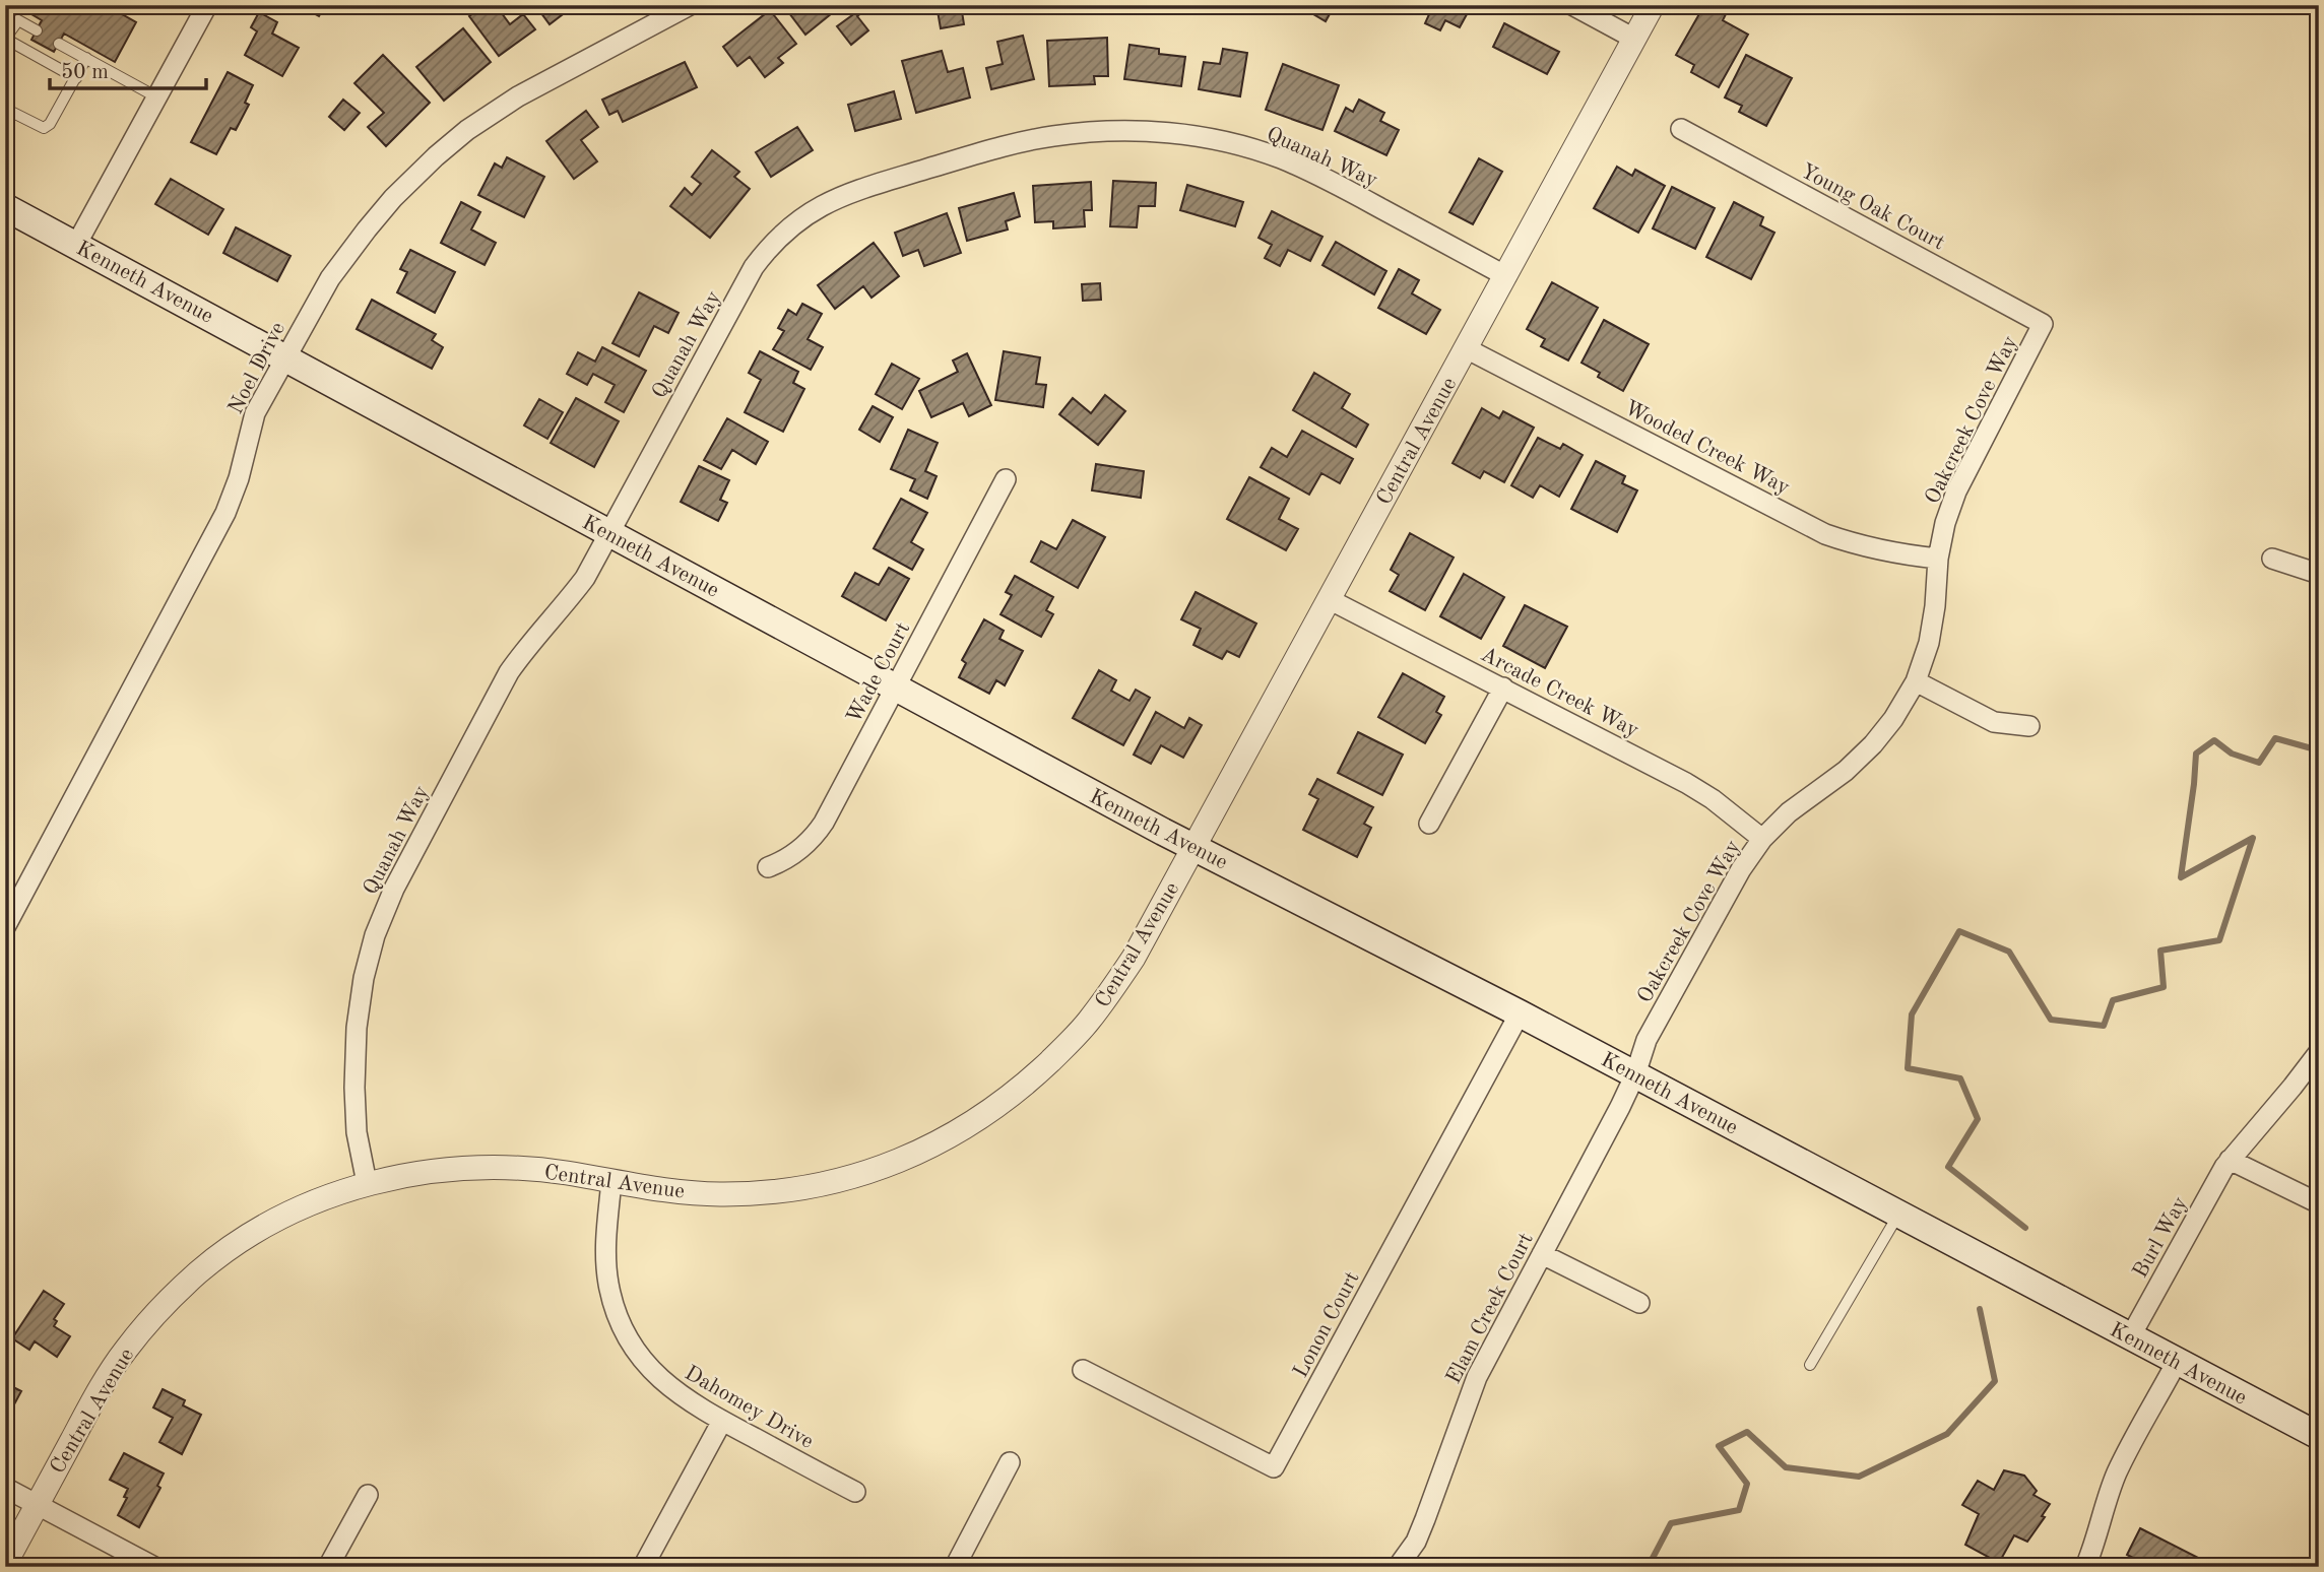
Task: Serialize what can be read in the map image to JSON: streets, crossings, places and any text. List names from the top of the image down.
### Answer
{
  "streets": {
    "main road": ["Kenneth Avenue"],
    "street": [
      "Quanah Way",
      "Young Oak Court",
      "Noel Drive",
      "Oakcreek Cove Way",
      "Central Avenue",
      "Wooded Creek Way",
      "Wade Court",
      "Arcade Creek Way",
      "Burl Way",
      "Elam Creek Court",
      "Lonon Court",
      "Dahomey Drive"
    ]
  },
  "crossings": [
    ["Quanah Way", "Kenneth Avenue"],
    ["Quanah Way", "Central Avenue"],
    ["Young Oak Court", "Oakcreek Cove Way"],
    ["Kenneth Avenue", "Noel Drive"],
    ["Kenneth Avenue", "Oakcreek Cove Way"],
    ["Kenneth Avenue", "Central Avenue"],
    ["Kenneth Avenue", "Wade Court"],
    ["Kenneth Avenue", "Burl Way"],
    ["Kenneth Avenue", "Elam Creek Court"],
    ["Kenneth Avenue", "Lonon Court"],
    ["Oakcreek Cove Way", "Wooded Creek Way"],
    ["Oakcreek Cove Way", "Arcade Creek Way"],
    ["Oakcreek Cove Way", "Elam Creek Court"],
    ["Central Avenue", "Wooded Creek Way"],
    ["Central Avenue", "Arcade Creek Way"],
    ["Central Avenue", "Dahomey Drive"]
  ],
  "scale_bar": "50 m"
}
